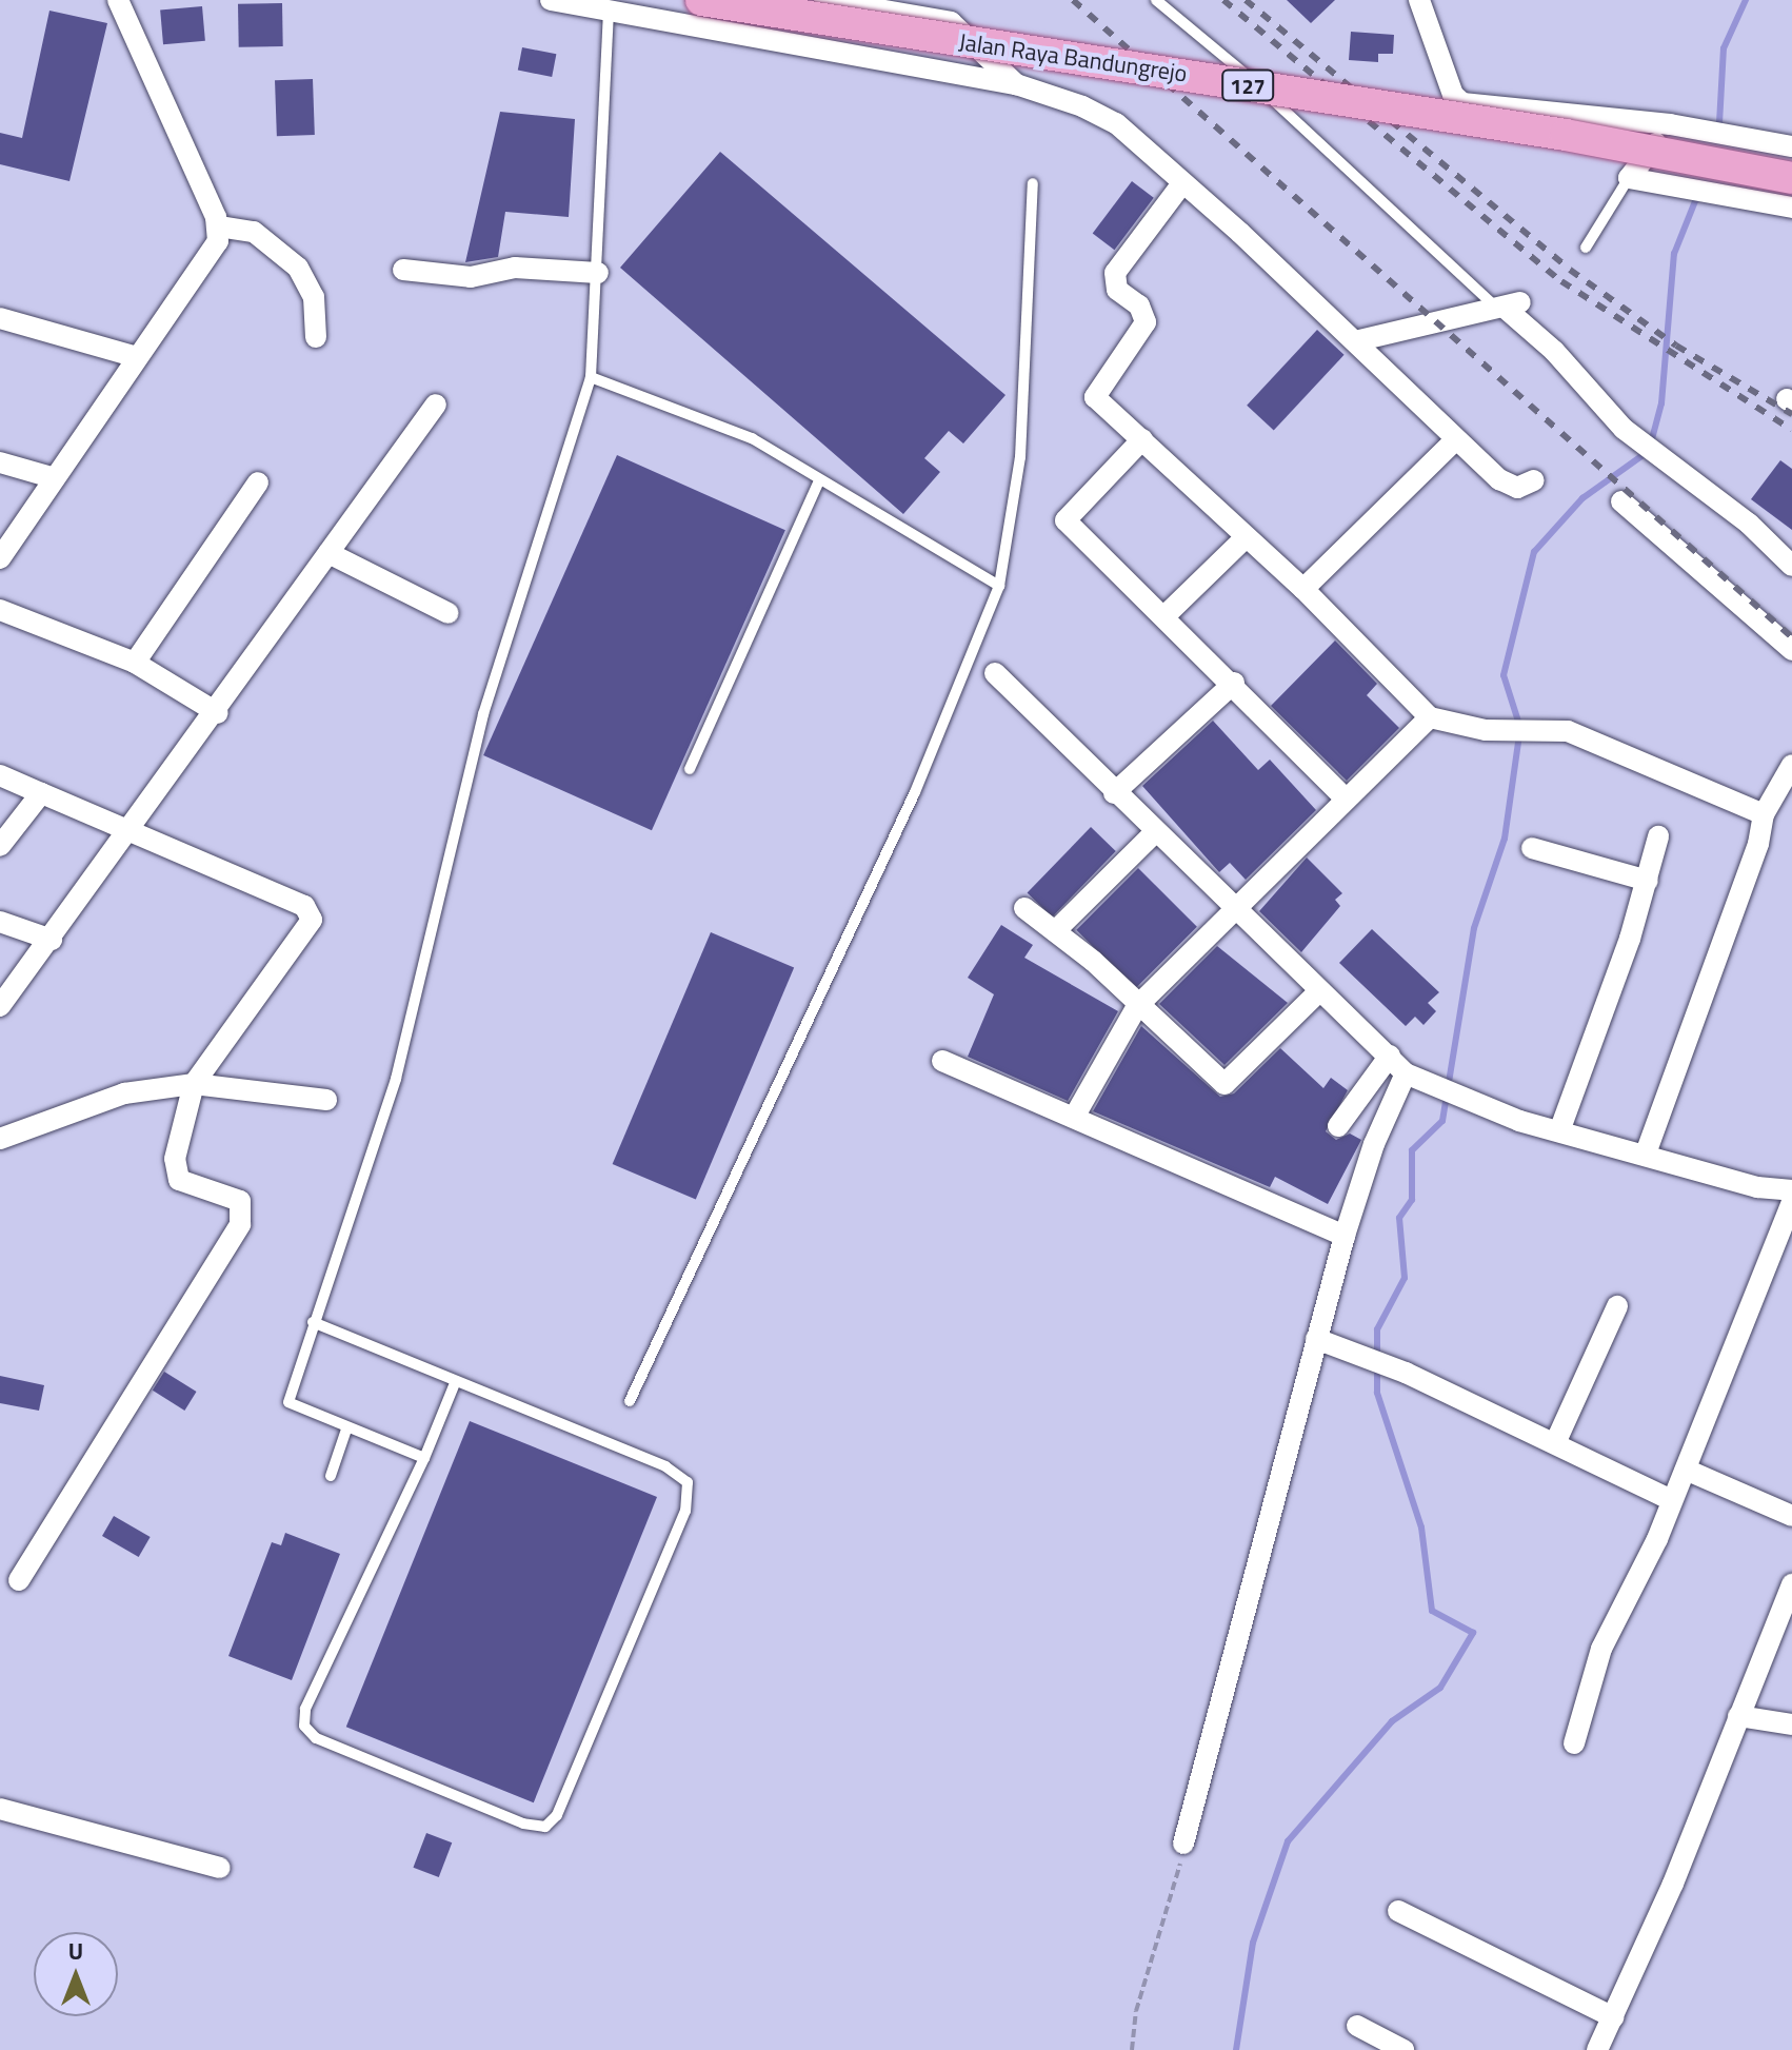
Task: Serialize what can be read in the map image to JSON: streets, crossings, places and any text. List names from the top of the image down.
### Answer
{
  "streets": {
    "main road": ["Jalan Raya Bandungrejo", "127"]
  },
  "north": "top"
}
